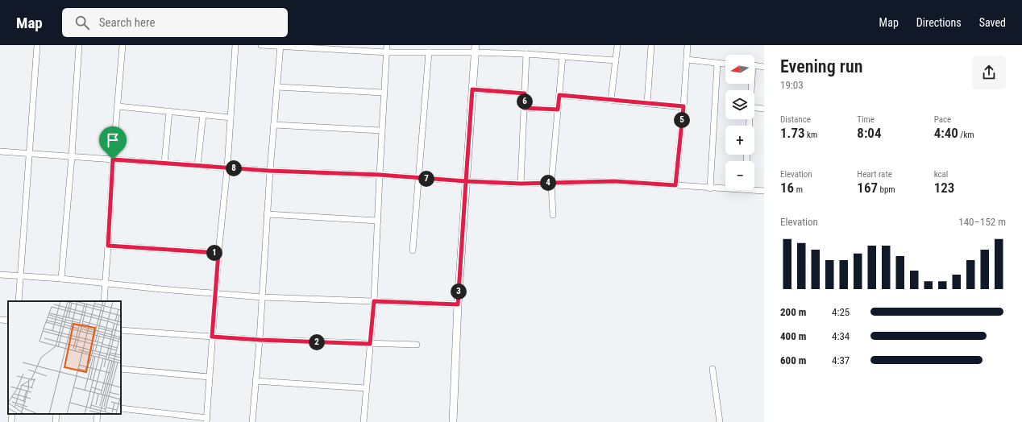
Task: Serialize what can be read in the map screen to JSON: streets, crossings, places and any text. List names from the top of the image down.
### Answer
{
  "north": "left",
  "page": {
    "header": "Map",
    "search": "Search here",
    "nav": ["Map", "Directions", "Saved"],
    "heading": ["Evening run", "19:03"],
    "map_buttons": ["+", "−"],
    "pins": [
      "6",
      "5",
      "8",
      "7",
      "4",
      "1",
      "3",
      "2"
    ],
    "stats": [
      ["Distance", "1.73 km"],
      ["Time", "8:04"],
      ["Pace", "4:40 /km"],
      ["Elevation", "16 m"],
      ["Heart rate", "167 bpm"],
      ["kcal", "123"]
    ],
    "chart": ["Elevation", "140–152 m"],
    "list": [
      {
        "name": "200 m",
        "note": "4:25"
      },
      {
        "name": "400 m",
        "note": "4:34"
      },
      {
        "name": "600 m",
        "note": "4:37"
      }
    ]
  }
}
